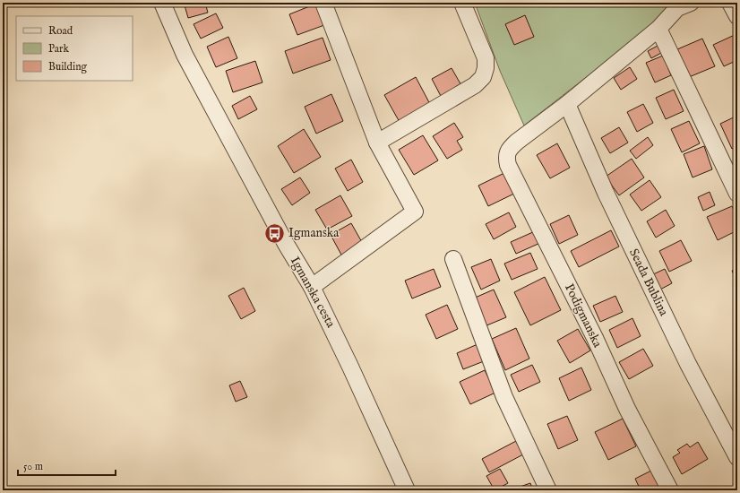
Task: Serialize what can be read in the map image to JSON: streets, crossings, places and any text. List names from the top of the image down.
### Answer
{
  "streets": {
    "street": ["Seada Bublina", "Igmanska cesta", "Podigmanska"]
  },
  "crossings": [
    ["Seada Bublina", "Podigmanska"]
  ],
  "places": {
    "bus stop": ["Igmanska"]
  },
  "legend": ["Road", "Park", "Building"],
  "scale_bar": "50 m"
}
